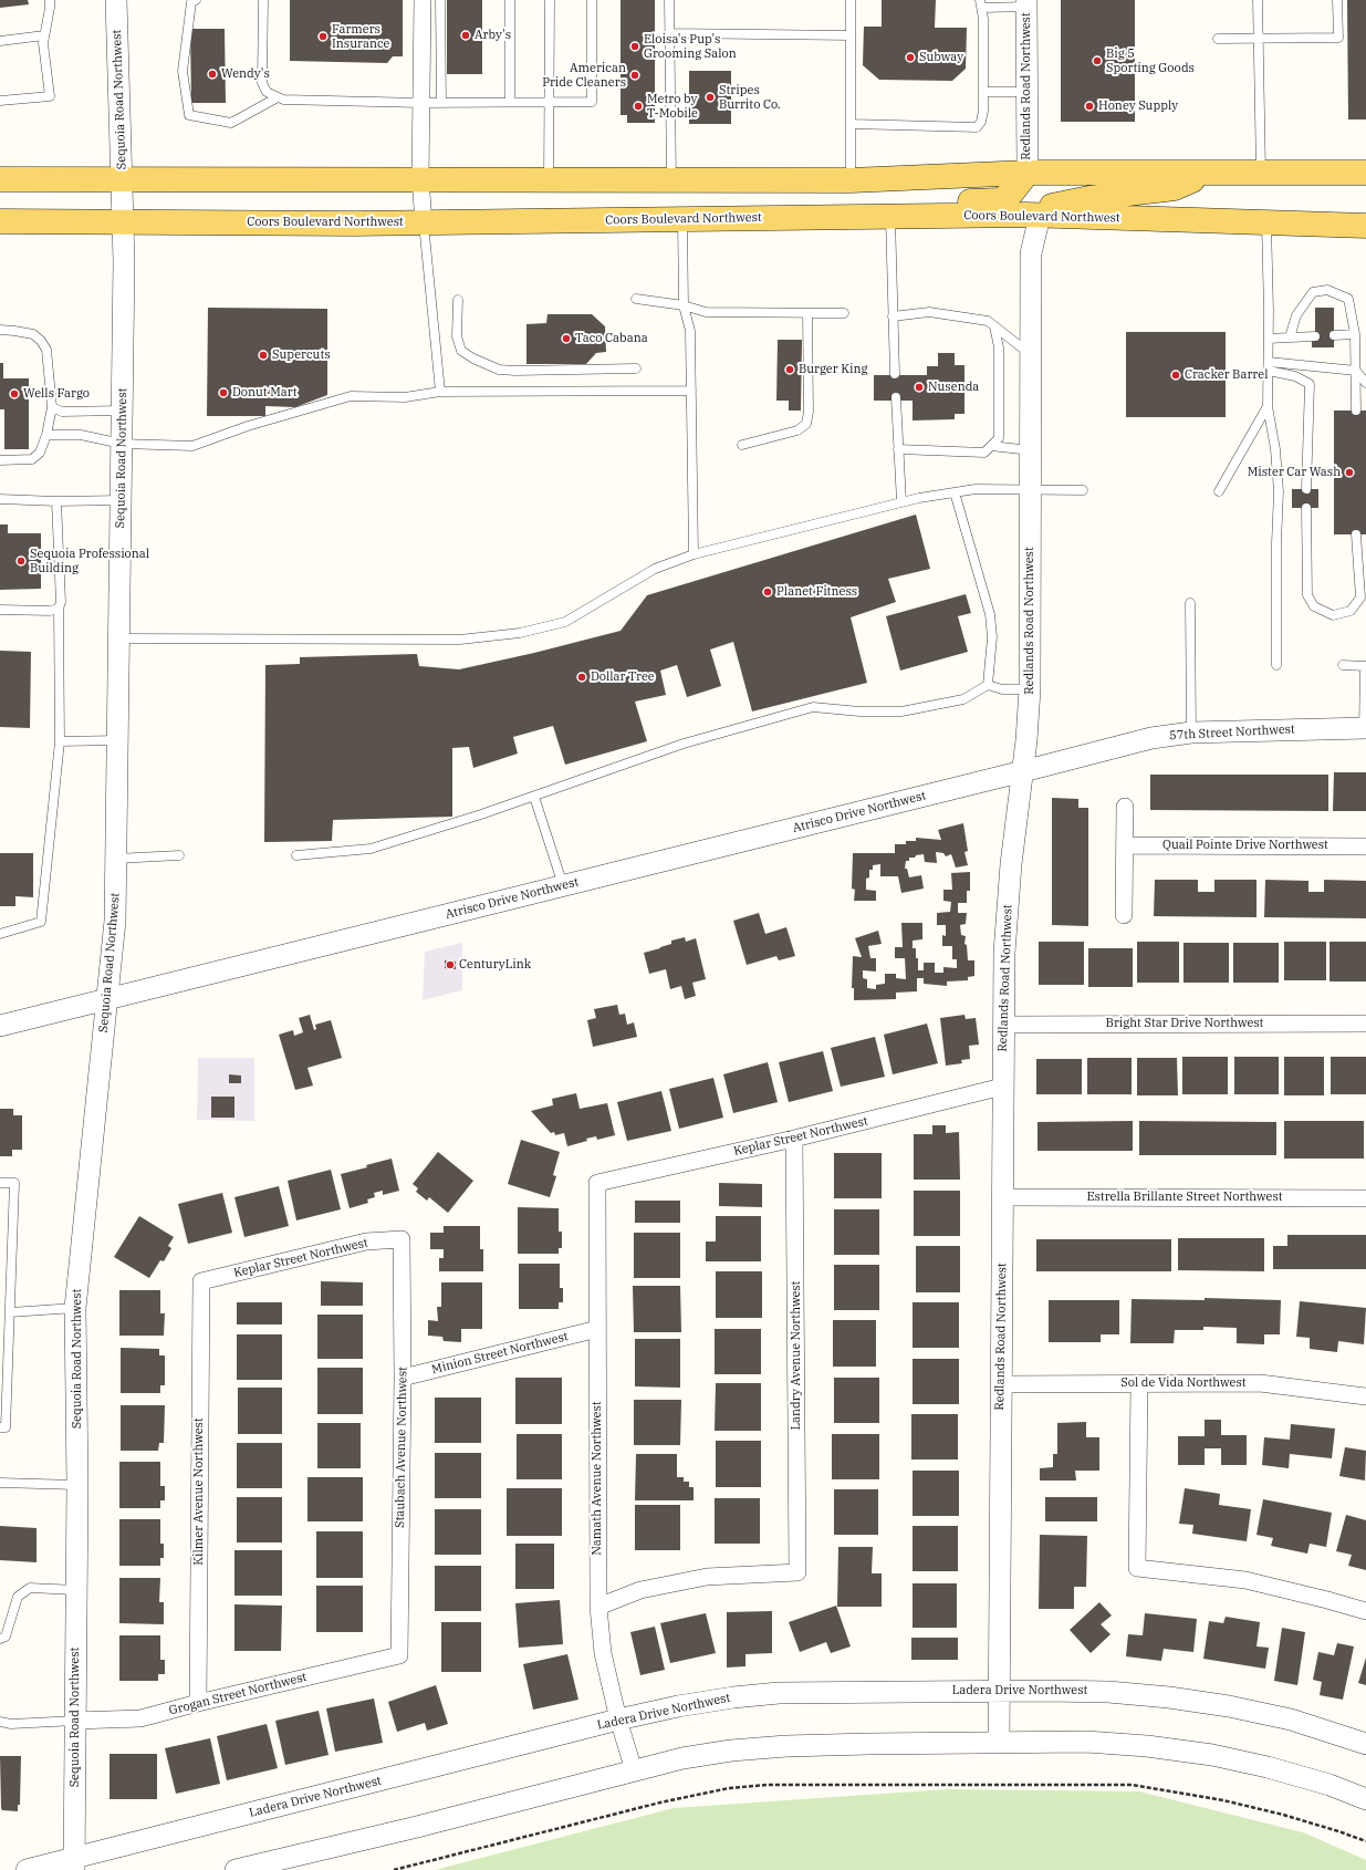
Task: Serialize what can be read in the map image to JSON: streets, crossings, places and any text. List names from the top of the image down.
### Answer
{
  "streets": {
    "main road": ["Coors Boulevard Northwest"],
    "street": [
      "Redlands Road Northwest",
      "Sequoia Road Northwest",
      "57th Street Northwest",
      "Atrisco Drive Northwest",
      "Quail Pointe Drive Northwest",
      "Bright Star Drive Northwest",
      "Keplar Street Northwest",
      "Estrella Brillante Street Northwest",
      "Minion Street Northwest",
      "Landry Avenue Northwest",
      "Sol de Vida Northwest",
      "Staubach Avenue Northwest",
      "Namath Avenue Northwest",
      "Kilmer Avenue Northwest",
      "Ladera Drive Northwest",
      "Grogan Street Northwest"
    ]
  },
  "crossings": [
    ["Redlands Road Northwest", "Coors Boulevard Northwest"],
    ["Redlands Road Northwest", "57th Street Northwest"],
    ["Redlands Road Northwest", "Atrisco Drive Northwest"],
    ["Redlands Road Northwest", "Bright Star Drive Northwest"],
    ["Redlands Road Northwest", "Keplar Street Northwest"],
    ["Redlands Road Northwest", "Estrella Brillante Street Northwest"],
    ["Redlands Road Northwest", "Sol de Vida Northwest"],
    ["Redlands Road Northwest", "Ladera Drive Northwest"],
    ["Sequoia Road Northwest", "Coors Boulevard Northwest"],
    ["Sequoia Road Northwest", "Atrisco Drive Northwest"],
    ["Sequoia Road Northwest", "Ladera Drive Northwest"],
    ["Sequoia Road Northwest", "Grogan Street Northwest"],
    ["57th Street Northwest", "Atrisco Drive Northwest"],
    ["Keplar Street Northwest", "Landry Avenue Northwest"],
    ["Keplar Street Northwest", "Staubach Avenue Northwest"],
    ["Keplar Street Northwest", "Namath Avenue Northwest"],
    ["Keplar Street Northwest", "Kilmer Avenue Northwest"],
    ["Minion Street Northwest", "Staubach Avenue Northwest"],
    ["Minion Street Northwest", "Namath Avenue Northwest"],
    ["Landry Avenue Northwest", "Namath Avenue Northwest"],
    ["Staubach Avenue Northwest", "Grogan Street Northwest"],
    ["Namath Avenue Northwest", "Ladera Drive Northwest"],
    ["Kilmer Avenue Northwest", "Grogan Street Northwest"]
  ],
  "places": [
    "Arby's",
    "Farmers Insurance",
    "Eloisa's Pup's Grooming Salon",
    "Subway",
    "Big 5 Sporting Goods",
    "Wendy's",
    "American Pride Cleaners",
    "Stripes Burrito Co.",
    "Metro by T-Mobile",
    "Honey Supply",
    "Taco Cabana",
    "Supercuts",
    "Burger King",
    "Cracker Barrel",
    "Nusenda",
    "Donut Mart",
    "Wells Fargo",
    "Mister Car Wash",
    "Sequoia Professional Building",
    "Planet Fitness",
    "Dollar Tree",
    "CenturyLink"
  ]
}
